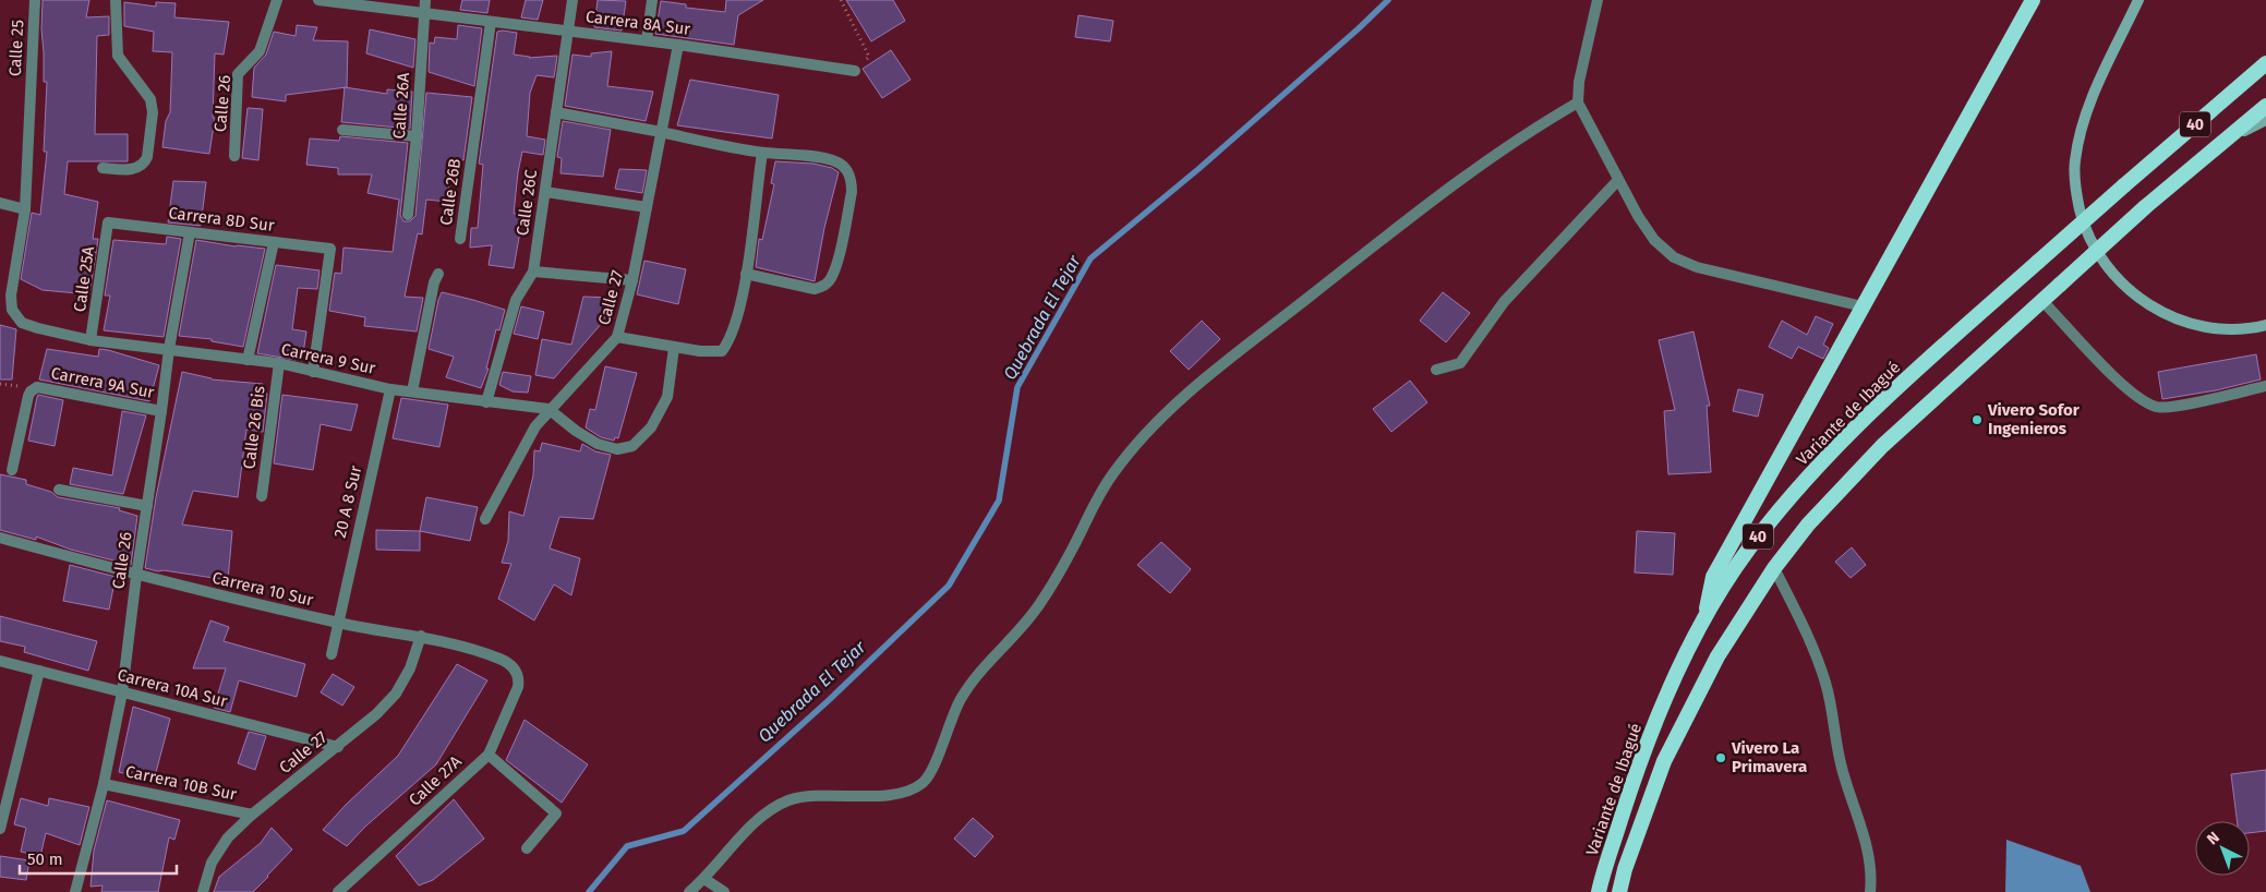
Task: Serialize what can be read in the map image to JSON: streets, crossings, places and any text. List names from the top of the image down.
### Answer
{
  "streets": {
    "highway": ["40", "Variante de Ibagué"],
    "street": [
      "Carrera 8A Sur",
      "Calle 25",
      "Calle 26",
      "Calle 26A",
      "Calle 26B",
      "Calle 26C",
      "Carrera 8D Sur",
      "Calle 25A",
      "Calle 27",
      "Carrera 9 Sur",
      "Carrera 9A Sur",
      "Calle 26 Bis",
      "20 A 8 Sur",
      "Carrera 10 Sur",
      "Carrera 10A Sur",
      "Calle 27A",
      "Carrera 10B Sur"
    ]
  },
  "crossings": [
    ["Carrera 8A Sur", "Calle 26A"],
    ["Carrera 8A Sur", "Calle 26B"],
    ["Carrera 8A Sur", "Calle 26C"],
    ["Carrera 8A Sur", "Calle 27"],
    ["Calle 25", "Carrera 9 Sur"],
    ["Calle 26", "Carrera 8D Sur"],
    ["Calle 26", "Carrera 9 Sur"],
    ["Calle 26", "Carrera 9A Sur"],
    ["Calle 26", "Carrera 10 Sur"],
    ["Calle 26", "Carrera 10A Sur"],
    ["Calle 26", "Carrera 10B Sur"],
    ["Calle 26C", "Carrera 9 Sur"],
    ["Carrera 8D Sur", "Calle 25A"],
    ["Carrera 8D Sur", "Carrera 9 Sur"],
    ["Calle 25A", "Carrera 9 Sur"],
    ["Calle 27", "Carrera 9 Sur"],
    ["Calle 27", "Carrera 10 Sur"],
    ["Calle 27", "Carrera 10A Sur"],
    ["Calle 27", "Carrera 10B Sur"],
    ["Carrera 9 Sur", "Calle 26 Bis"],
    ["Carrera 9 Sur", "20 A 8 Sur"],
    ["20 A 8 Sur", "Carrera 10 Sur"],
    ["Carrera 10 Sur", "Calle 27A"]
  ],
  "water": ["Quebrada El Tejar"],
  "places": ["Vivero Sofor Ingenieros", "Vivero La Primavera"],
  "scale_bar": "50 m",
  "north": "top left"
}
